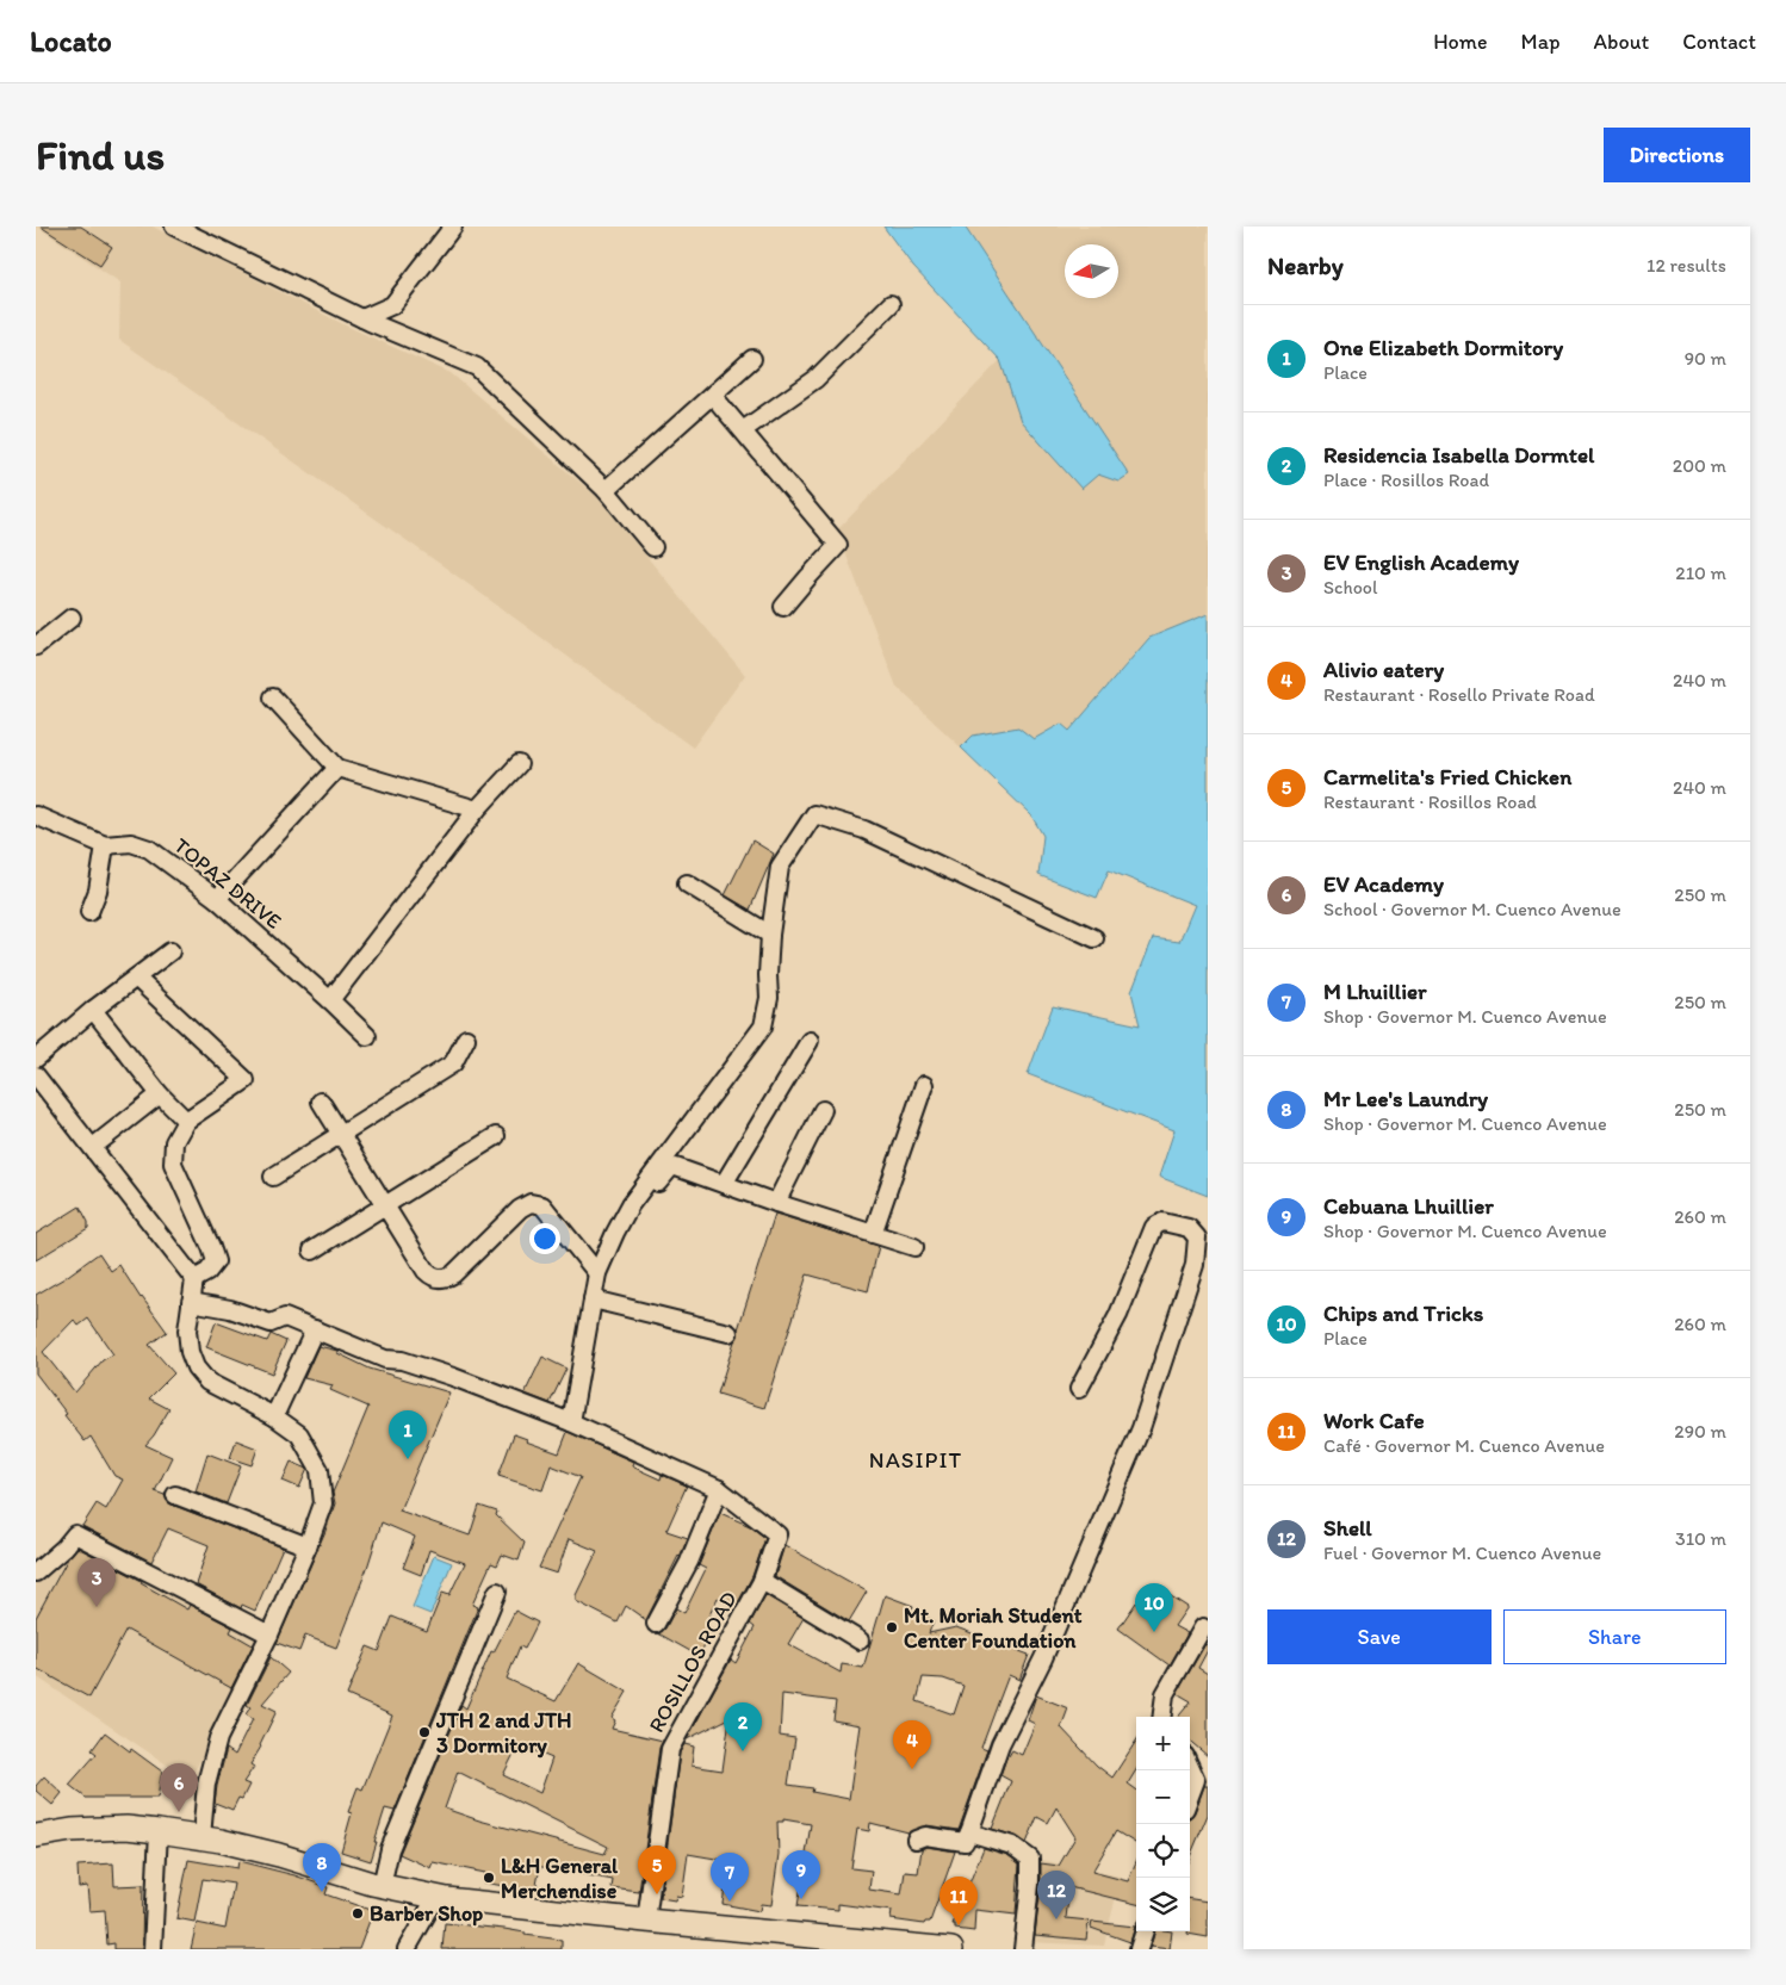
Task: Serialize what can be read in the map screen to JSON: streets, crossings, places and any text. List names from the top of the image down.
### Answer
{
  "streets": {
    "street": ["TOPAZ DRIVE", "ROSILLOS ROAD"]
  },
  "districts": ["NASIPIT"],
  "places": [
    "Mt. Moriah Student Center Foundation",
    "JTH 2 and JTH 3 Dormitory",
    "L&H General Merchendise",
    "Barber Shop"
  ],
  "north": "left",
  "page": {
    "header": "Locato",
    "nav": [
      "Home",
      "Map",
      "About",
      "Contact"
    ],
    "buttons": [
      "Directions",
      ["Save", "Share"]
    ],
    "title": "Find us",
    "heading": ["Nearby", "12 results"],
    "list": [
      {
        "mark": "1",
        "name": "One Elizabeth Dormitory",
        "note": "Place",
        "value": "90 m"
      },
      {
        "mark": "2",
        "name": "Residencia Isabella Dormtel",
        "note": "Place · Rosillos Road",
        "value": "200 m"
      },
      {
        "mark": "3",
        "name": "EV English Academy",
        "note": "School",
        "value": "210 m"
      },
      {
        "mark": "4",
        "name": "Alivio eatery",
        "note": "Restaurant · Rosello Private Road",
        "value": "240 m"
      },
      {
        "mark": "5",
        "name": "Carmelita's Fried Chicken",
        "note": "Restaurant · Rosillos Road",
        "value": "240 m"
      },
      {
        "mark": "6",
        "name": "EV Academy",
        "note": "School · Governor M. Cuenco Avenue",
        "value": "250 m"
      },
      {
        "mark": "7",
        "name": "M Lhuillier",
        "note": "Shop · Governor M. Cuenco Avenue",
        "value": "250 m"
      },
      {
        "mark": "8",
        "name": "Mr Lee's Laundry",
        "note": "Shop · Governor M. Cuenco Avenue",
        "value": "250 m"
      },
      {
        "mark": "9",
        "name": "Cebuana Lhuillier",
        "note": "Shop · Governor M. Cuenco Avenue",
        "value": "260 m"
      },
      {
        "mark": "10",
        "name": "Chips and Tricks",
        "note": "Place",
        "value": "260 m"
      },
      {
        "mark": "11",
        "name": "Work Cafe",
        "note": "Café · Governor M. Cuenco Avenue",
        "value": "290 m"
      },
      {
        "mark": "12",
        "name": "Shell",
        "note": "Fuel · Governor M. Cuenco Avenue",
        "value": "310 m"
      }
    ],
    "pins": [
      "1",
      "3",
      "10",
      "2",
      "4",
      "6",
      "8",
      "5",
      "9",
      "7",
      "12",
      "11"
    ],
    "map_buttons": ["+", "−"]
  }
}
